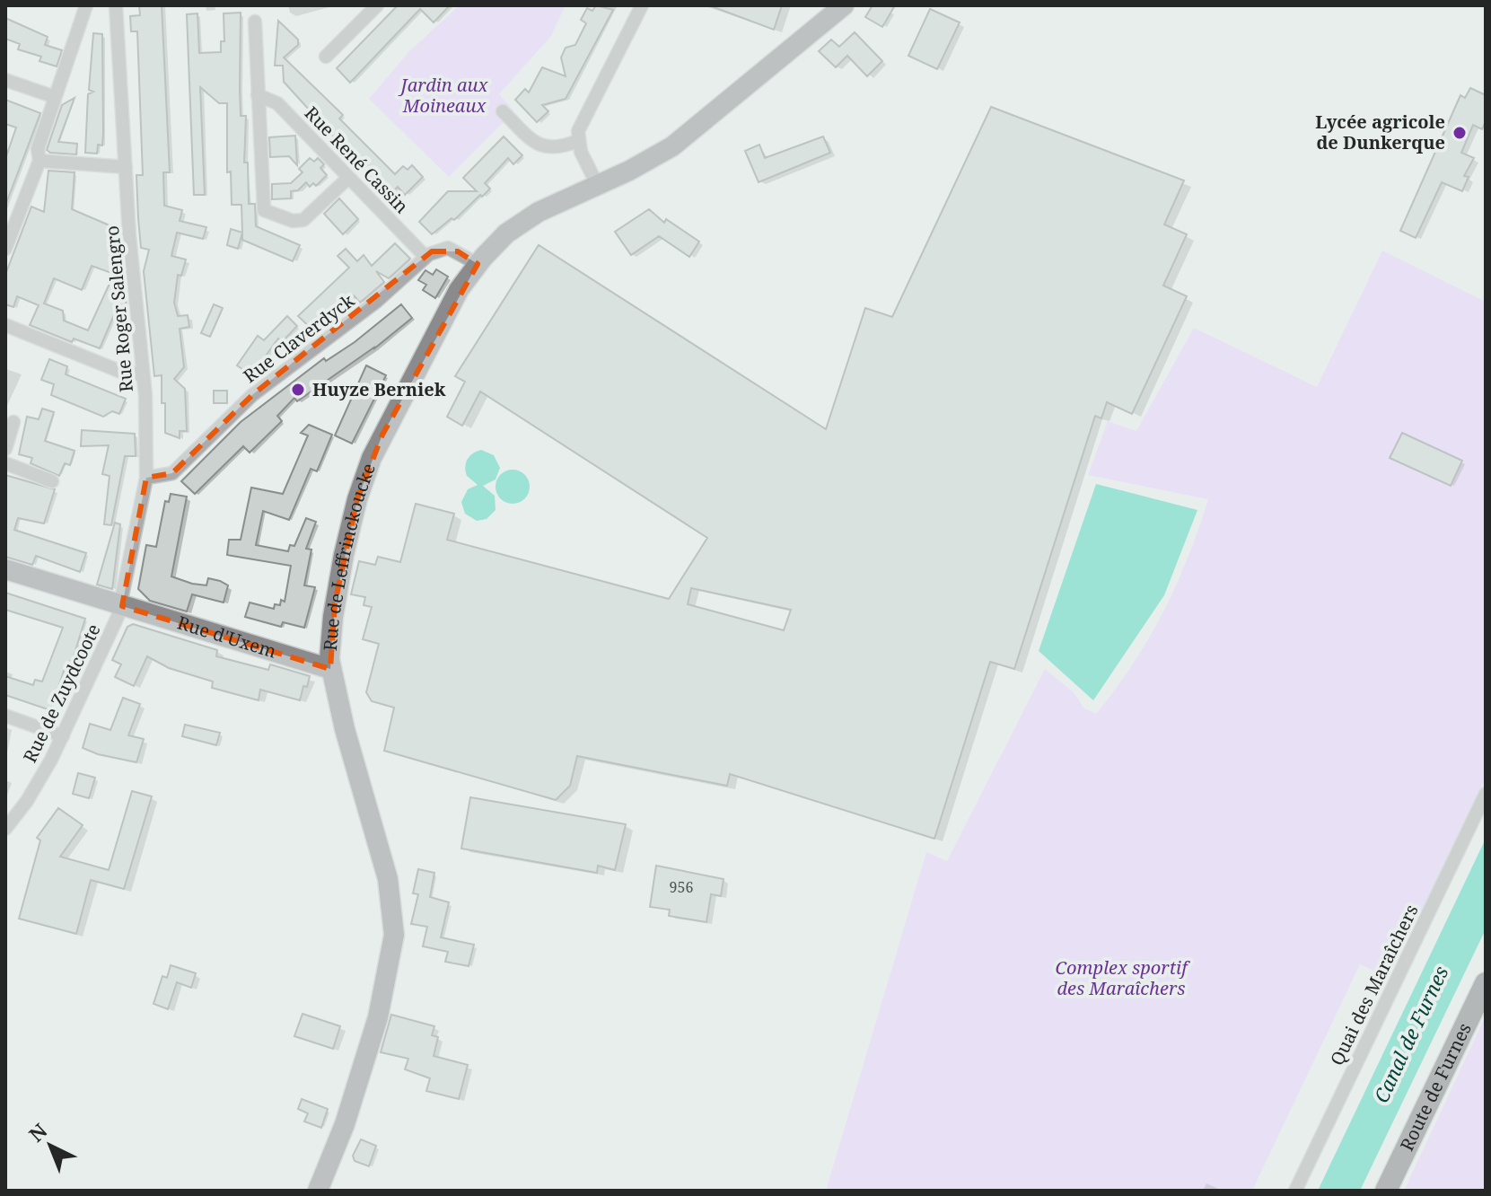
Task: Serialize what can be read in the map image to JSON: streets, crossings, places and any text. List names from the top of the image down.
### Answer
{
  "streets": {
    "main road": ["Rue de Leffrinckoucke", "Rue d'Uxem", "Route de Furnes"],
    "street": [
      "Rue René Cassin",
      "Rue Roger Salengro",
      "Rue Claverdyck",
      "Rue de Zuydcoote",
      "Quai des Maraîchers"
    ]
  },
  "crossings": [
    ["Rue René Cassin", "Rue Claverdyck"],
    ["Rue Roger Salengro", "Rue Claverdyck"],
    ["Rue Roger Salengro", "Rue d'Uxem"],
    ["Rue Roger Salengro", "Rue de Zuydcoote"],
    ["Rue de Leffrinckoucke", "Rue d'Uxem"],
    ["Rue d'Uxem", "Rue de Zuydcoote"]
  ],
  "water": ["Canal de Furnes"],
  "parks": ["Jardin aux Moineaux", "Complex sportif des Maraîchers"],
  "places": ["Lycée agricole de Dunkerque", "Huyze Berniek"],
  "house_numbers": ["956"],
  "north": "top left"
}
